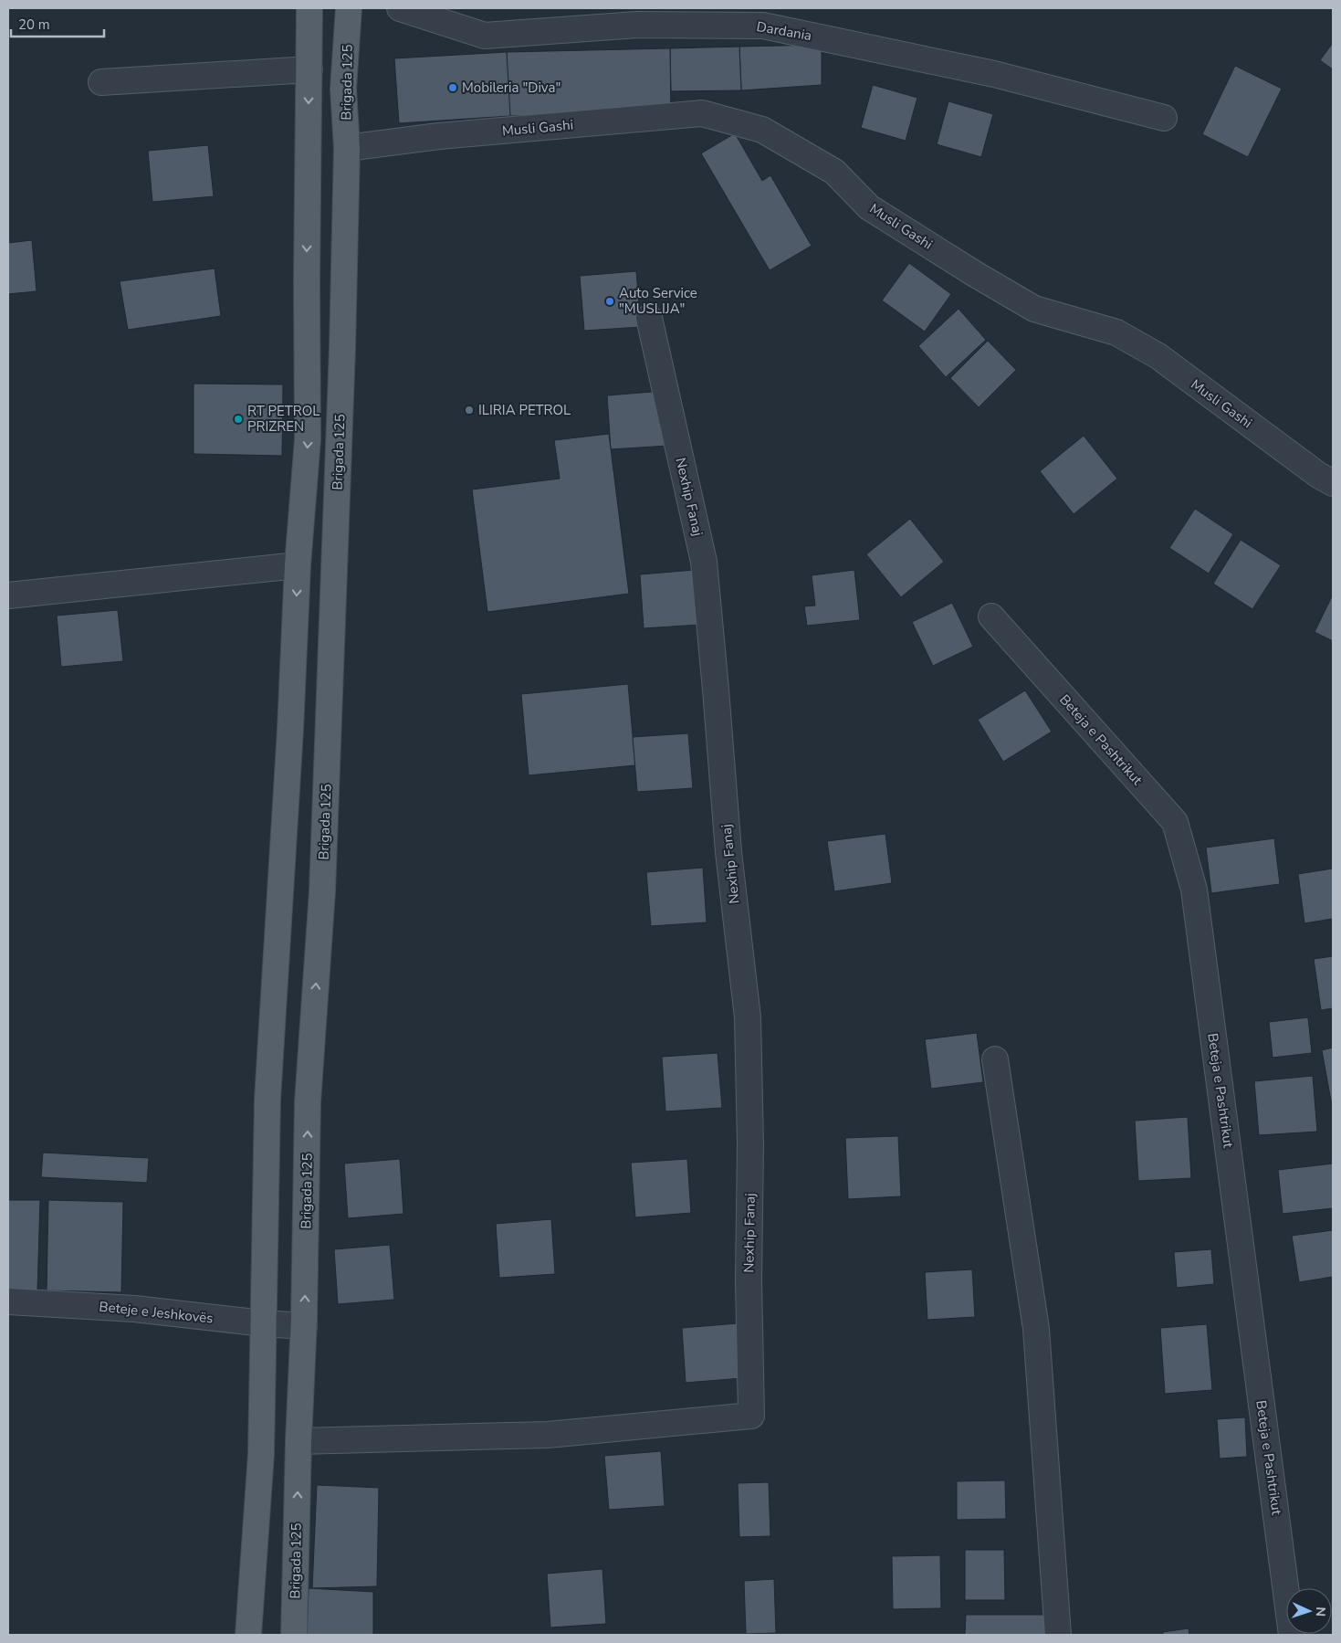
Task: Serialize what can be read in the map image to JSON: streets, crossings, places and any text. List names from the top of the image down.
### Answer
{
  "streets": {
    "main road": ["Brigada 125"],
    "street": [
      "Dardania",
      "Musli Gashi",
      "Nexhip Fanaj",
      "Beteja e Pashtrikut",
      "Beteje e Jeshkovës"
    ]
  },
  "crossings": [
    ["Brigada 125", "Musli Gashi"],
    ["Brigada 125", "Nexhip Fanaj"],
    ["Brigada 125", "Beteje e Jeshkovës"]
  ],
  "places": [
    "Mobileria \"Diva\"",
    "Auto Service \"MUSLIJA\"",
    "ILIRIA PETROL",
    "RT PETROL PRIZREN"
  ],
  "scale_bar": "20 m",
  "north": "right"
}
